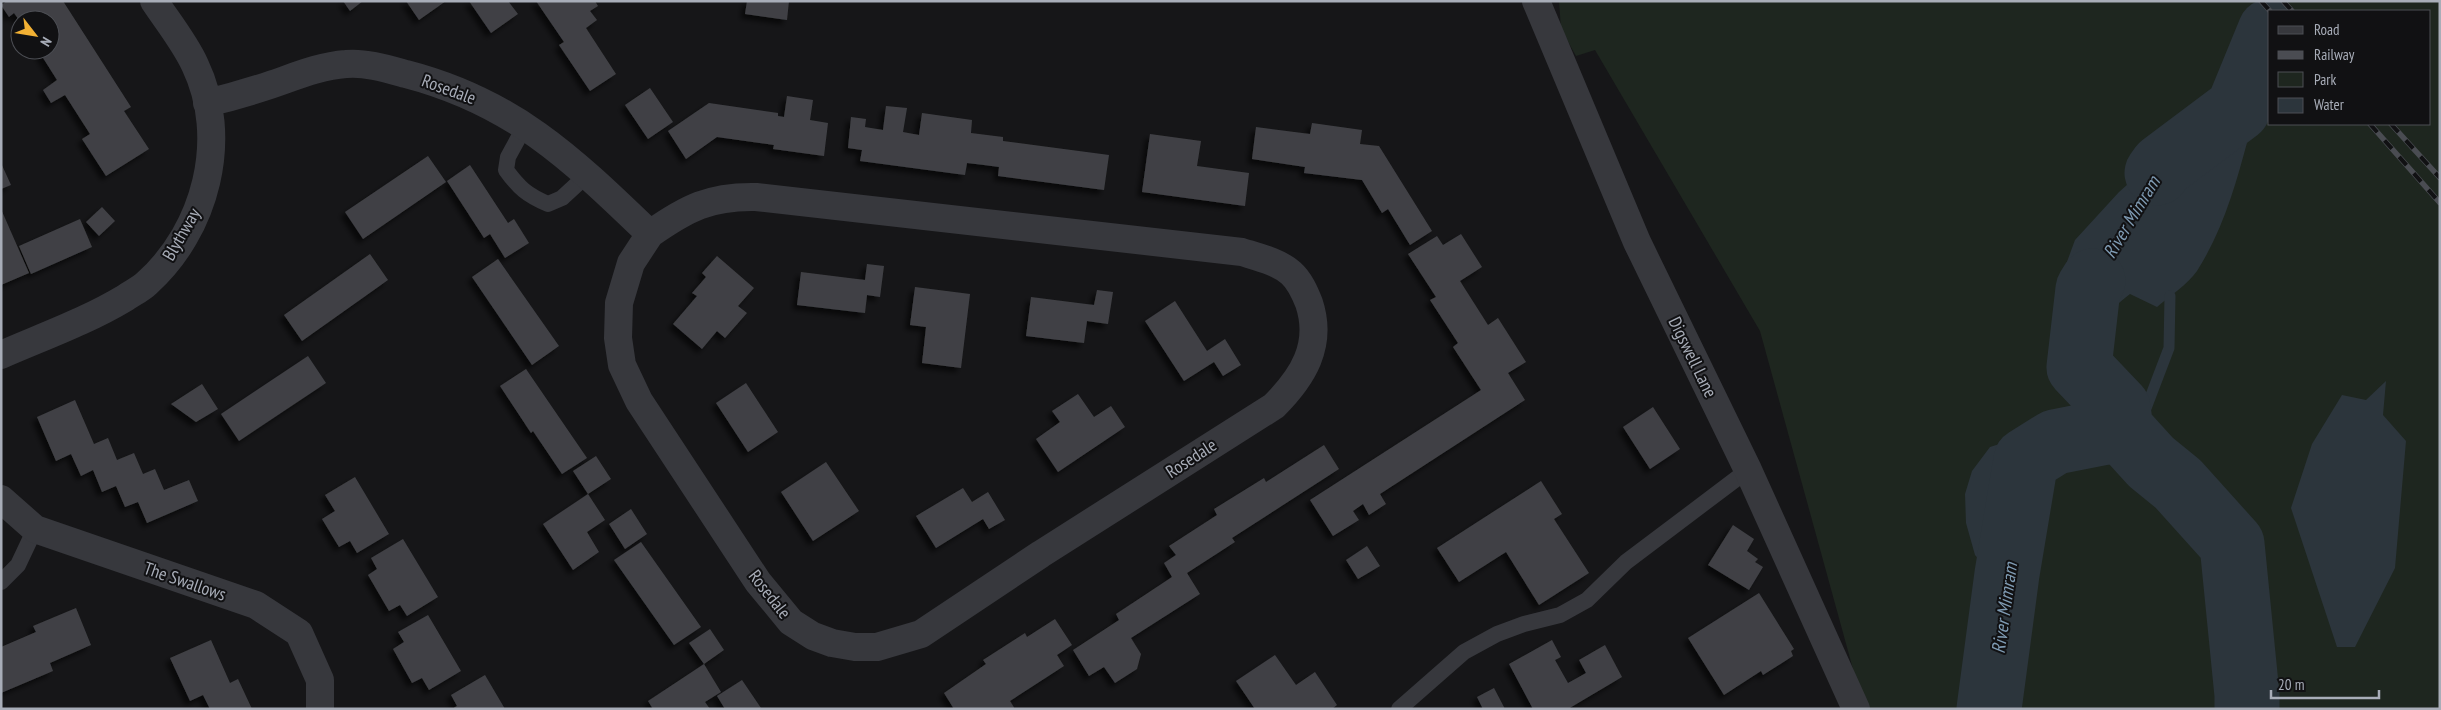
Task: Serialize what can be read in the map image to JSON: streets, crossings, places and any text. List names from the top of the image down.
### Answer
{
  "streets": {
    "street": [
      "Rosedale",
      "Blythway",
      "Digswell Lane",
      "The Swallows"
    ]
  },
  "crossings": [
    ["Rosedale", "Blythway"]
  ],
  "water": ["River Mimram"],
  "legend": [
    "Road",
    "Railway",
    "Park",
    "Water"
  ],
  "scale_bar": "20 m",
  "north": "bottom right"
}
